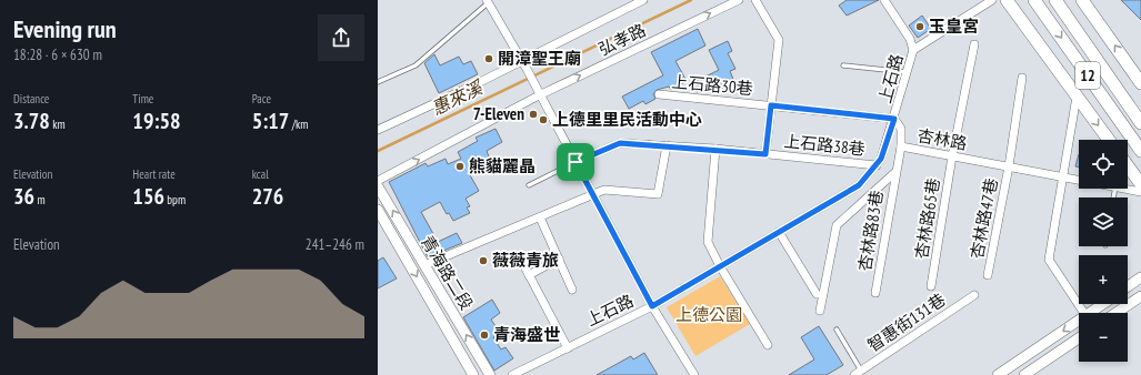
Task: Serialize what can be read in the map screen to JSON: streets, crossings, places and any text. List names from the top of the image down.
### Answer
{
  "streets": {
    "main road": ["12", "青海路二段"],
    "street": [
      "弘孝路",
      "上石路",
      "上石路30巷",
      "杏林路",
      "上石路38巷",
      "杏林路65巷",
      "杏林路47巷",
      "杏林路83巷",
      "智惠街131巷"
    ]
  },
  "crossings": [
    ["上石路", "上石路30巷"],
    ["上石路", "杏林路"],
    ["上石路", "上石路38巷"],
    ["杏林路", "杏林路65巷"],
    ["杏林路", "杏林路47巷"],
    ["杏林路", "杏林路83巷"]
  ],
  "water": ["惠來溪"],
  "parks": ["上德公園"],
  "places": [
    "玉皇宮",
    "開漳聖王廟",
    "7-Eleven",
    "上德里里民活動中心",
    "熊貓麗晶",
    "薇薇青旅",
    "青海盛世"
  ],
  "page": {
    "heading": ["Evening run", "18:28 · 6 × 630 m"],
    "stats": [
      ["Distance", "3.78 km"],
      ["Time", "19:58"],
      ["Pace", "5:17 /km"],
      ["Elevation", "36 m"],
      ["Heart rate", "156 bpm"],
      ["kcal", "276"]
    ],
    "map_buttons": ["+", "−"],
    "chart": ["Elevation", "241–246 m"]
  }
}
